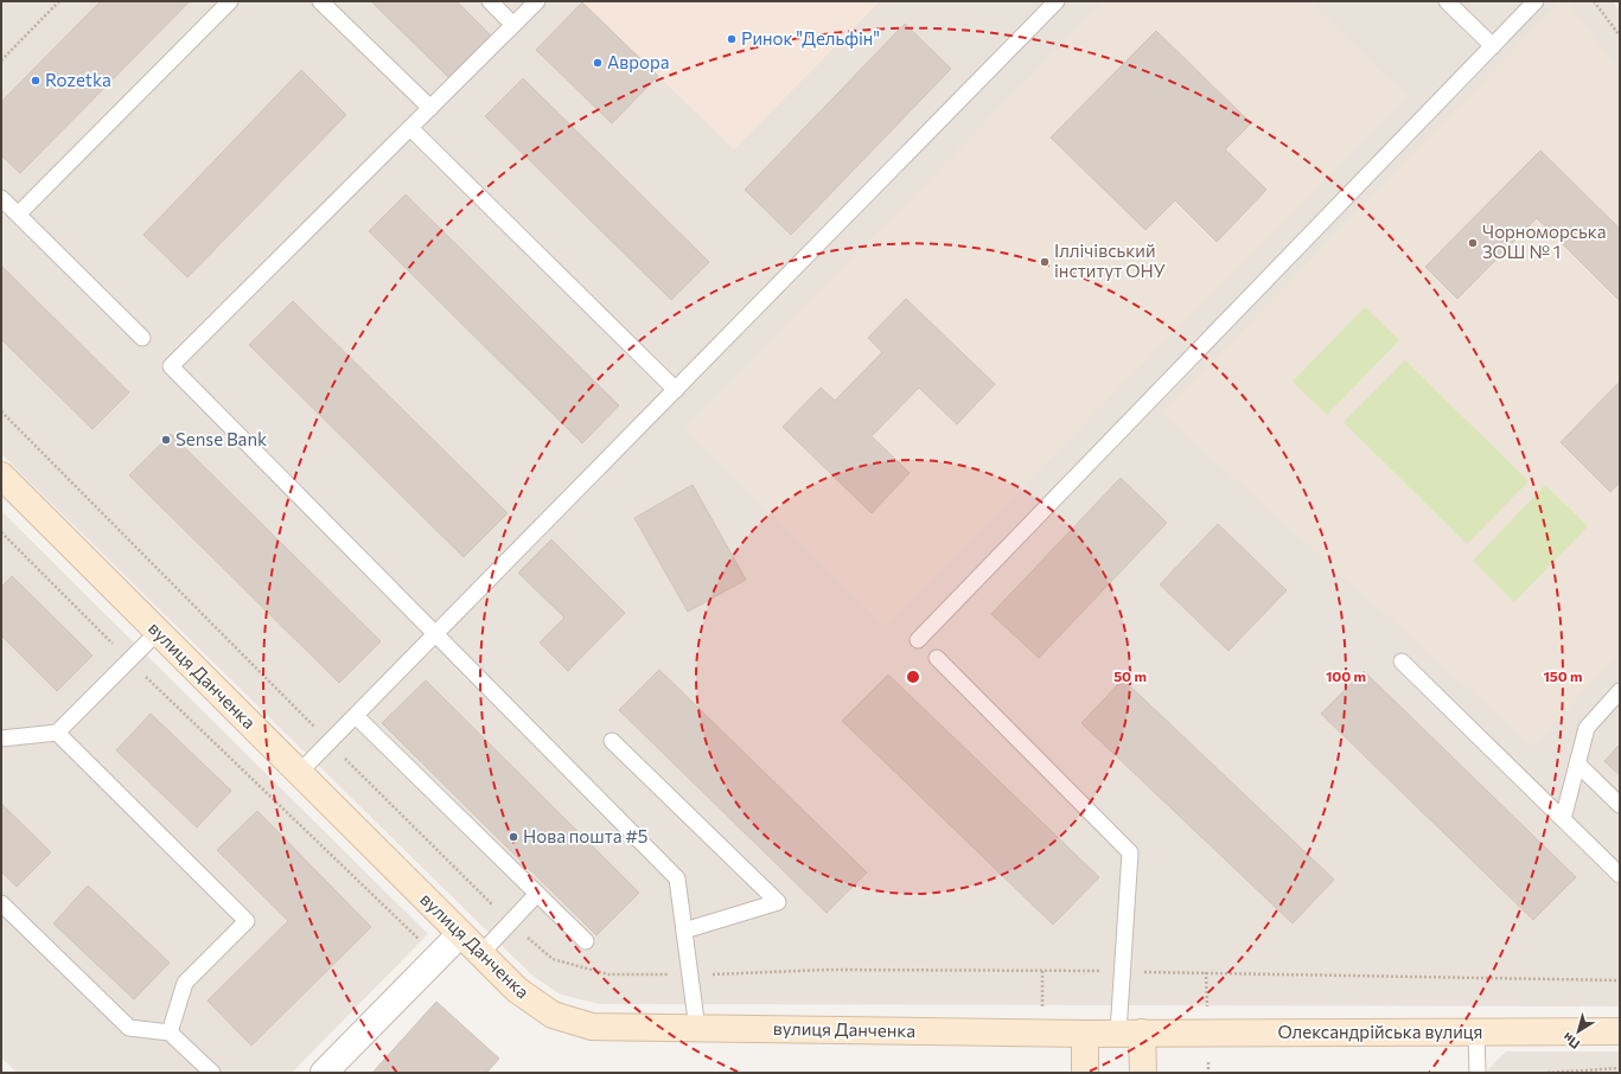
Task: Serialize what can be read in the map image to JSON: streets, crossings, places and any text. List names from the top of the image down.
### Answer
{
  "streets": {
    "main road": ["вулиця Данченка", "Олександрійська вулиця"]
  },
  "crossings": [
    ["вулиця Данченка", "Олександрійська вулиця"]
  ],
  "places": [
    "Ринок \"Дельфін\"",
    "Аврора",
    "Rozetka",
    "Чорноморська ЗОШ № 1",
    "Іллічівський інститут ОНУ",
    "Sense Bank",
    "Нова пошта #5"
  ],
  "north": "bottom left",
  "rings": ["50 m", "100 m", "150 m"]
}
